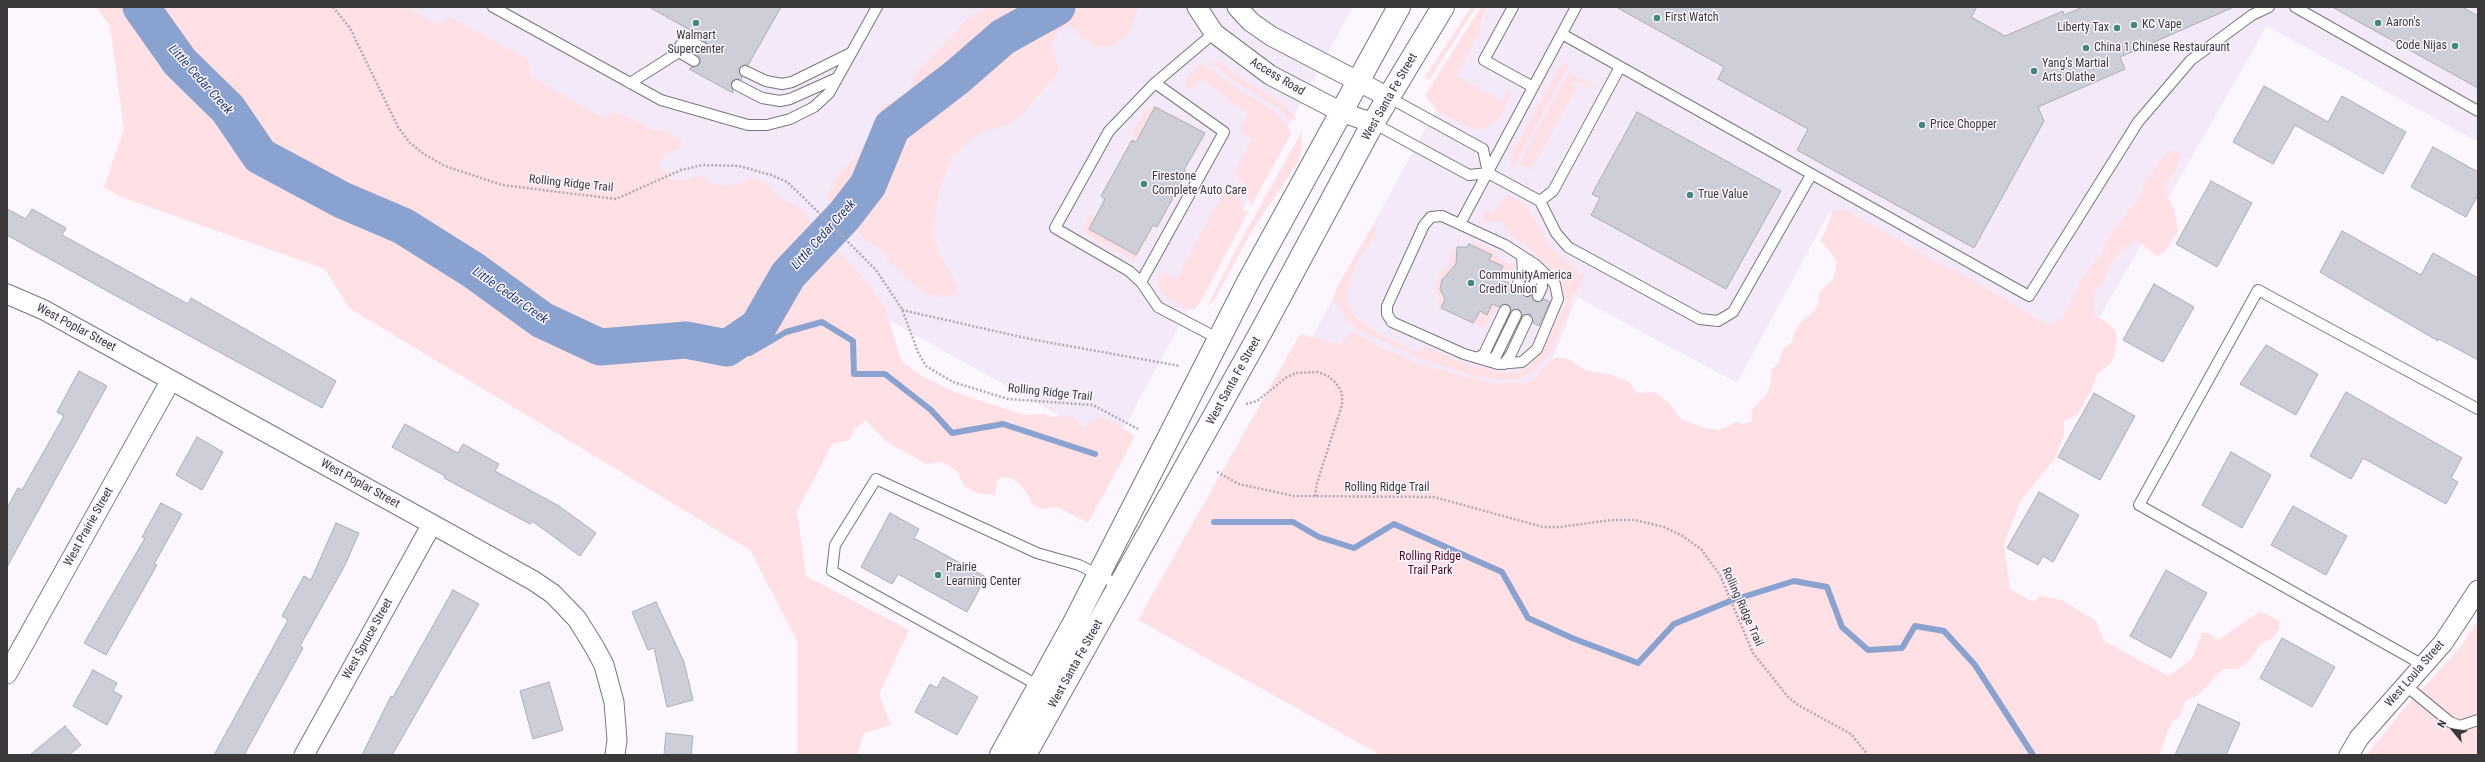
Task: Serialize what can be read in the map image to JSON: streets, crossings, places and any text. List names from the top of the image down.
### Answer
{
  "streets": {
    "street": [
      "Access Road",
      "West Santa Fe Street",
      "West Poplar Street",
      "West Prairie Street",
      "West Spruce Street",
      "West Loula Street"
    ],
    "path": ["Rolling Ridge Trail"]
  },
  "crossings": [
    ["Access Road", "West Santa Fe Street"],
    ["West Poplar Street", "West Prairie Street"],
    ["West Poplar Street", "West Spruce Street"]
  ],
  "water": ["Little Cedar Creek"],
  "parks": ["Rolling Ridge Trail Park"],
  "places": [
    "First Watch",
    "Walmart Supercenter",
    "Aaron's",
    "KC Vape",
    "Liberty Tax",
    "Code Nijas",
    "China 1 Chinese Restauraunt",
    "Yang’s Martial Arts Olathe",
    "Price Chopper",
    "Firestone Complete Auto Care",
    "True Value",
    "CommunityAmerica Credit Union",
    "Prairie Learning Center"
  ],
  "north": "top left"
}
